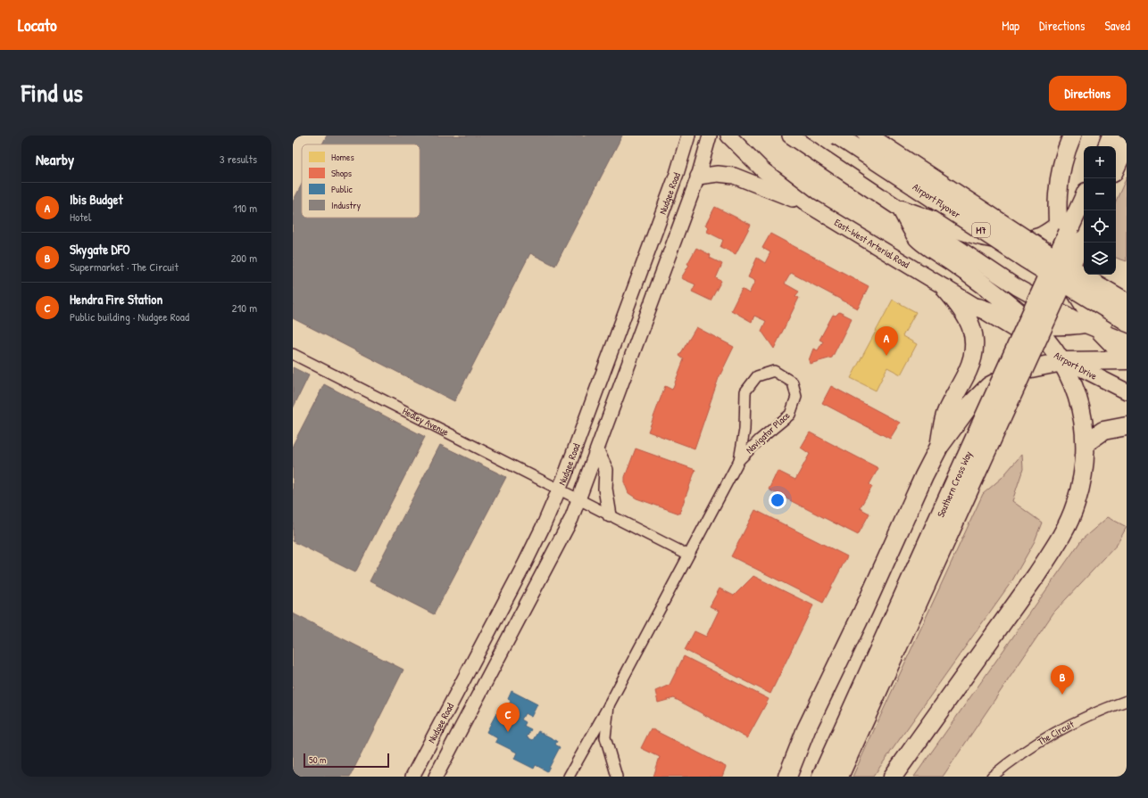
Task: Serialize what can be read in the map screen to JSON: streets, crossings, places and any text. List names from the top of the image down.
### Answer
{
  "streets": {
    "highway": ["Airport Flyover", "M7", "Southern Cross Way"],
    "main road": ["Nudgee Road", "East-West Arterial Road", "Airport Drive"],
    "street": ["Hedley Avenue", "Navigator Place", "The Circuit"]
  },
  "crossings": [
    ["Nudgee Road", "Hedley Avenue"]
  ],
  "legend": [
    "Homes",
    "Shops",
    "Public",
    "Industry"
  ],
  "scale_bar": "50 m",
  "page": {
    "header": "Locato",
    "nav": ["Map", "Directions", "Saved"],
    "title": "Find us",
    "buttons": "Directions",
    "heading": ["Nearby", "3 results"],
    "map_buttons": ["+", "−"],
    "list": [
      {
        "mark": "A",
        "name": "Ibis Budget",
        "note": "Hotel",
        "value": "110 m"
      },
      {
        "mark": "B",
        "name": "Skygate DFO",
        "note": "Supermarket · The Circuit",
        "value": "200 m"
      },
      {
        "mark": "C",
        "name": "Hendra Fire Station",
        "note": "Public building · Nudgee Road",
        "value": "210 m"
      }
    ],
    "pins": ["A", "B", "C"],
    "scale": "50 m"
  }
}
